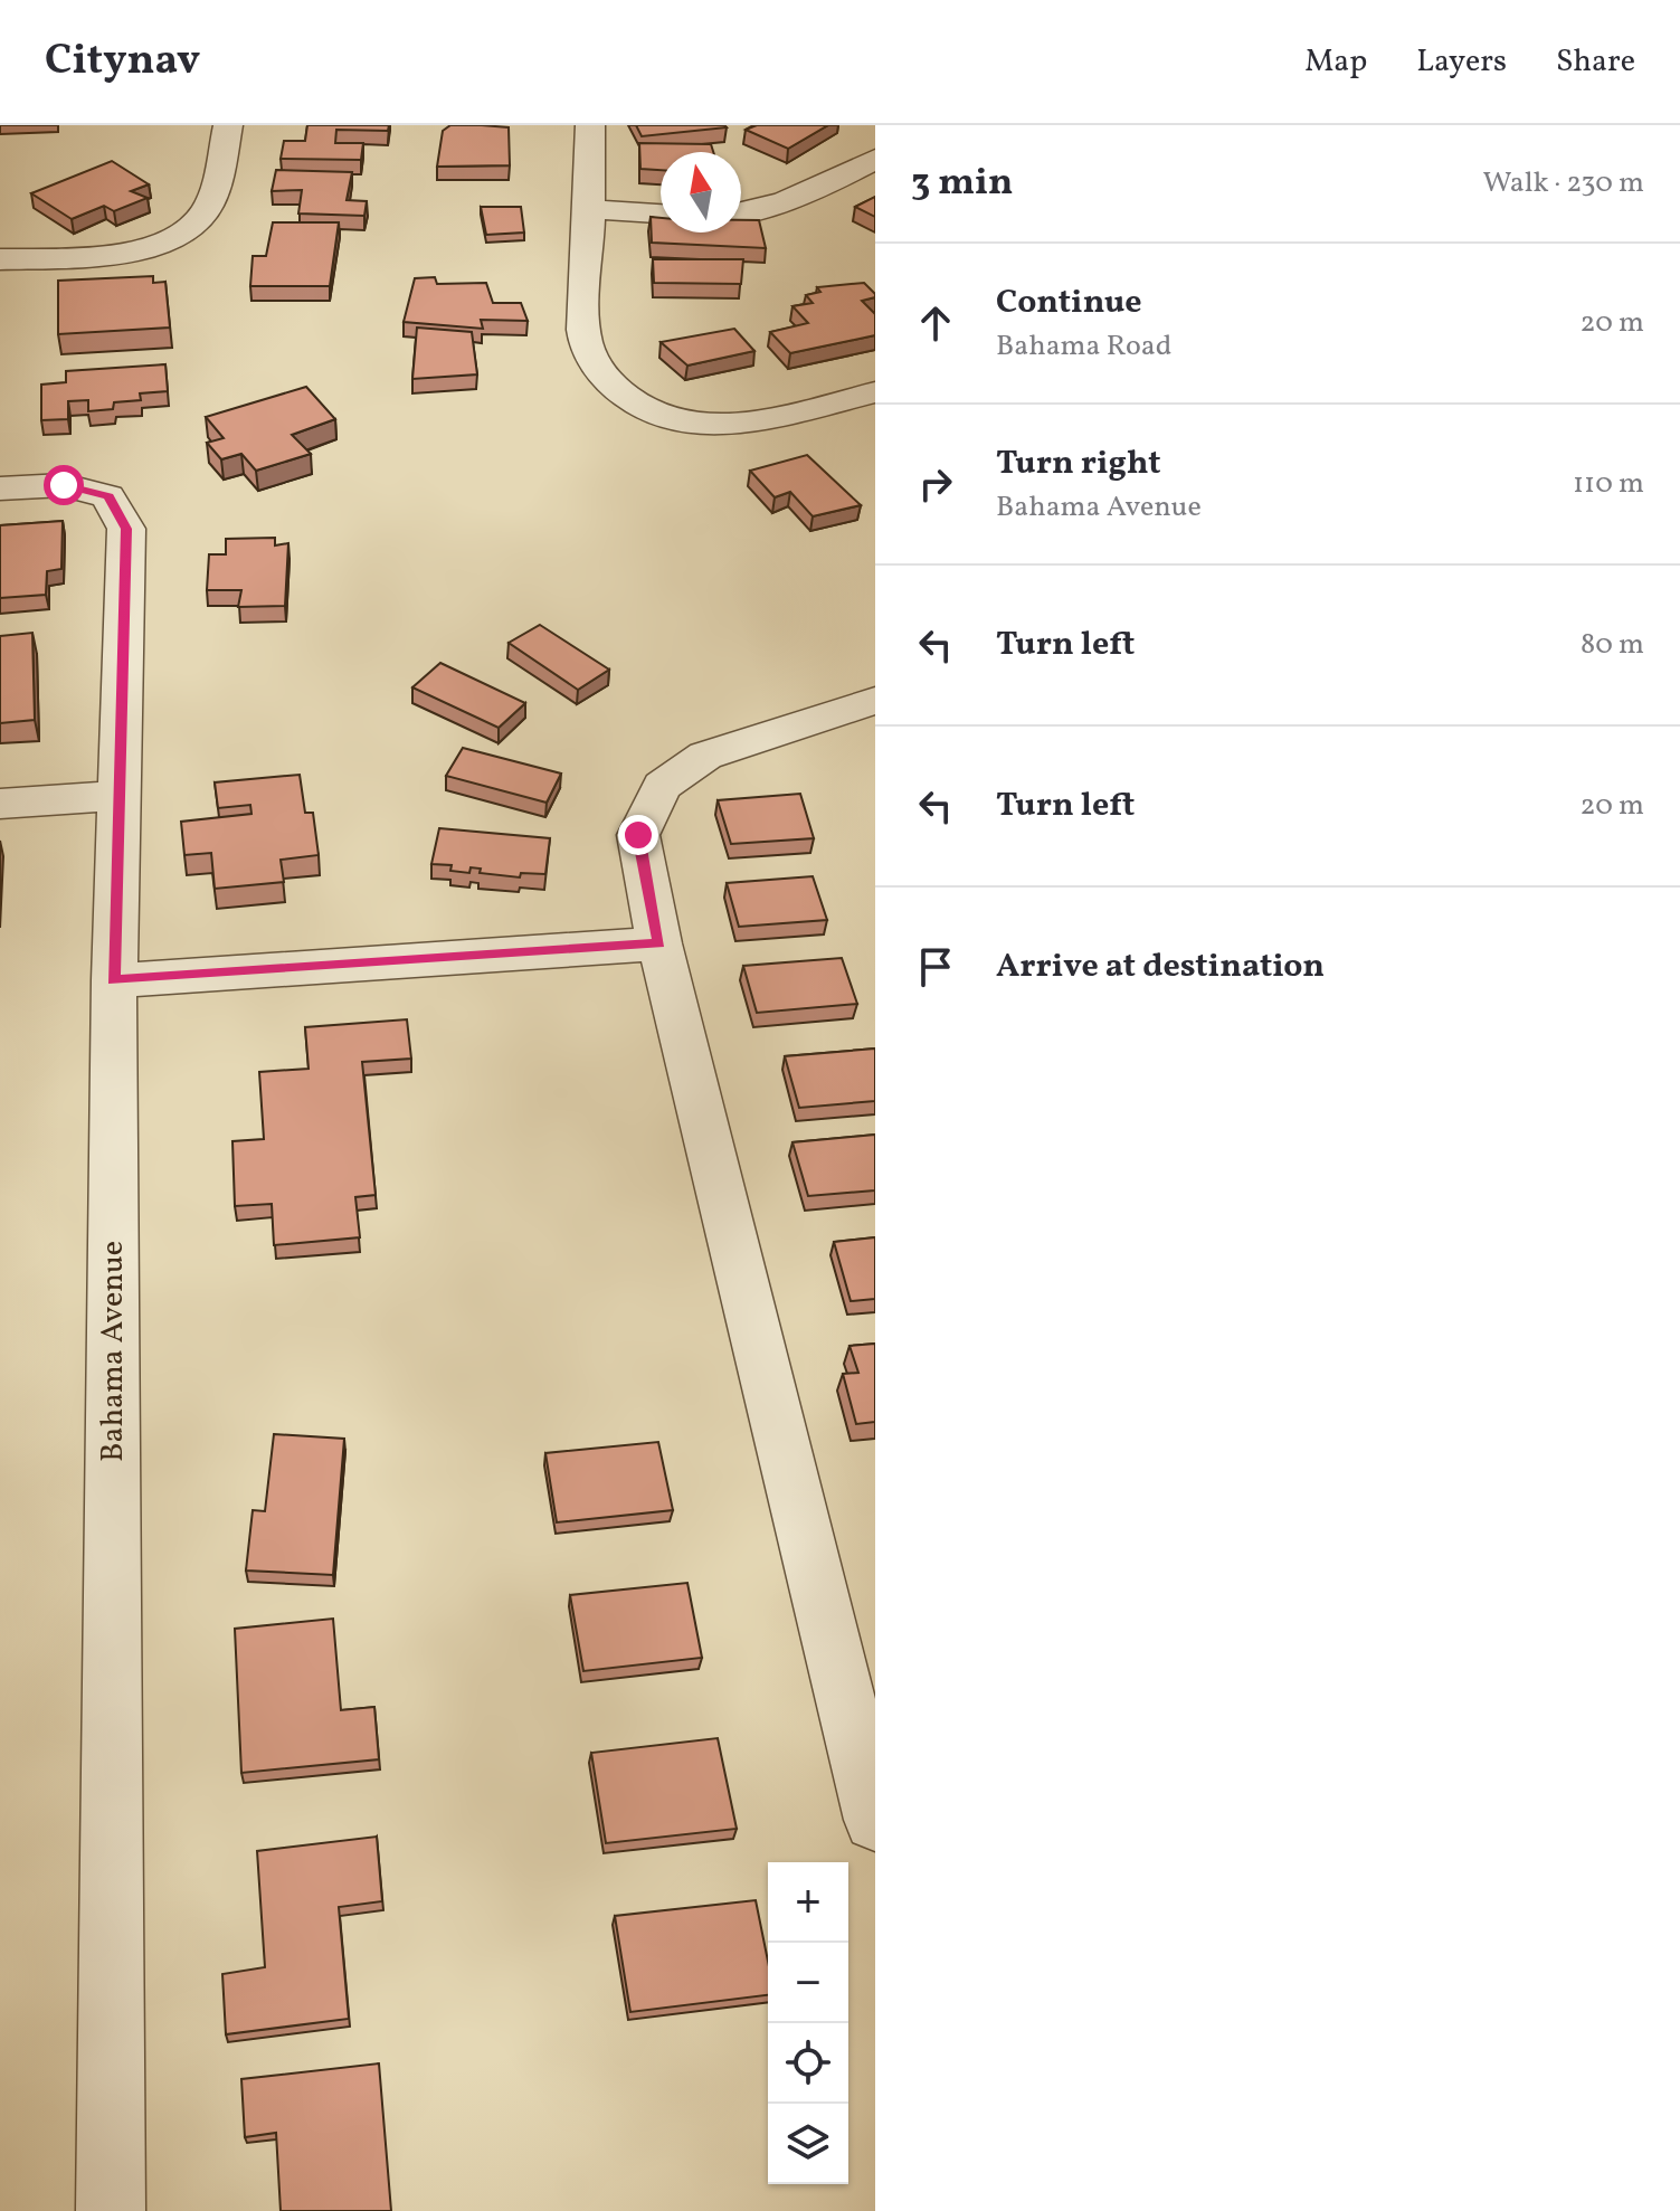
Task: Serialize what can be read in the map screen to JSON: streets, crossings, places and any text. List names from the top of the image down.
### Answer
{
  "streets": {
    "street": ["Bahama Avenue"]
  },
  "north": "top",
  "page": {
    "header": "Citynav",
    "nav": ["Map", "Layers", "Share"],
    "heading": ["3 min", "Walk · 230 m"],
    "list": [
      ["Continue", "Bahama Road", "20 m"],
      ["Turn right", "Bahama Avenue", "110 m"],
      ["Turn left", "80 m"],
      ["Turn left", "20 m"],
      "Arrive at destination"
    ],
    "map_buttons": ["+", "−"]
  }
}
